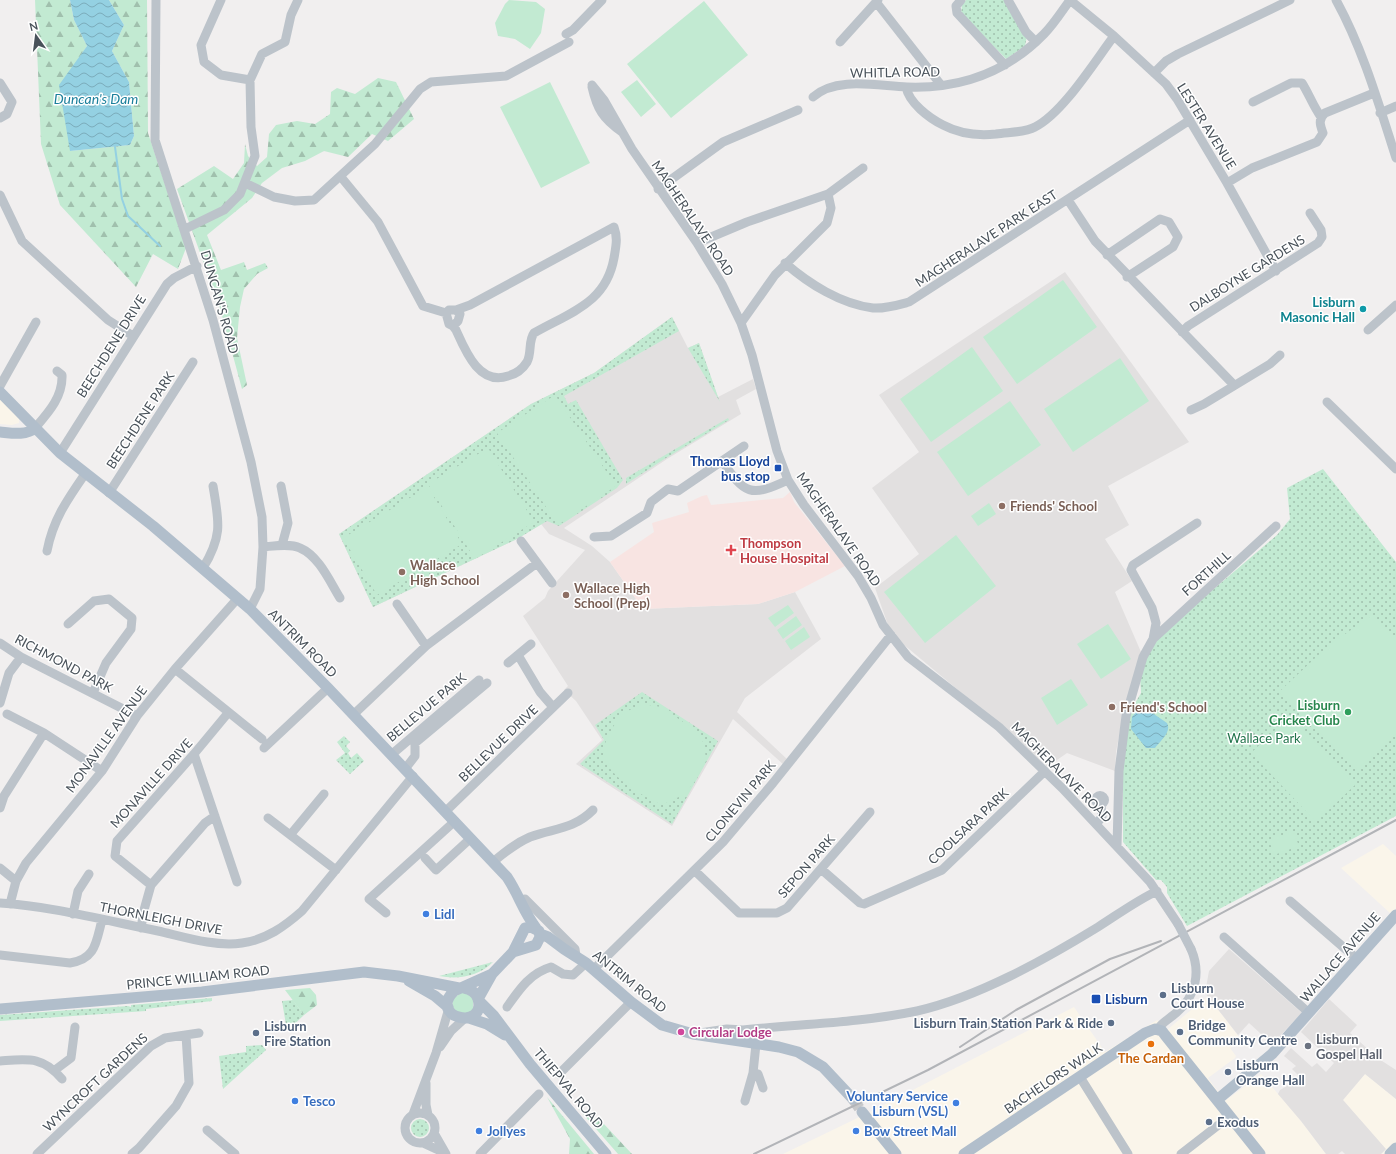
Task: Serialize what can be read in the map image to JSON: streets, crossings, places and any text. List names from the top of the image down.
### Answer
{
  "streets": {
    "main road": [
      "ANTRIM ROAD",
      "WALLACE AVENUE",
      "PRINCE WILLIAM ROAD",
      "BACHELORS WALK",
      "THIEPVAL ROAD"
    ],
    "street": [
      "WHITLA ROAD",
      "LESTER AVENUE",
      "MAGHERALAVE ROAD",
      "MAGHERALAVE PARK EAST",
      "DALBOYNE GARDENS",
      "DUNCAN'S ROAD",
      "BEECHDENE DRIVE",
      "BEECHDENE PARK",
      "FORTHILL",
      "RICHMOND PARK",
      "BELLEVUE PARK",
      "MONAVILLE AVENUE",
      "BELLEVUE DRIVE",
      "MONAVILLE DRIVE",
      "CLONEVIN PARK",
      "COOLSARA PARK",
      "SEPON PARK",
      "THORNLEIGH DRIVE",
      "WYNCROFT GARDENS"
    ]
  },
  "crossings": [
    ["WHITLA ROAD", "LESTER AVENUE"],
    ["LESTER AVENUE", "MAGHERALAVE PARK EAST"],
    ["LESTER AVENUE", "DALBOYNE GARDENS"],
    ["MAGHERALAVE ROAD", "FORTHILL"],
    ["MAGHERALAVE ROAD", "CLONEVIN PARK"],
    ["MAGHERALAVE ROAD", "COOLSARA PARK"],
    ["MAGHERALAVE ROAD", "BACHELORS WALK"],
    ["DUNCAN'S ROAD", "BEECHDENE DRIVE"],
    ["DUNCAN'S ROAD", "ANTRIM ROAD"],
    ["BEECHDENE DRIVE", "ANTRIM ROAD"],
    ["BEECHDENE PARK", "ANTRIM ROAD"],
    ["ANTRIM ROAD", "BELLEVUE PARK"],
    ["ANTRIM ROAD", "MONAVILLE AVENUE"],
    ["ANTRIM ROAD", "BELLEVUE DRIVE"],
    ["ANTRIM ROAD", "CLONEVIN PARK"],
    ["ANTRIM ROAD", "THORNLEIGH DRIVE"],
    ["RICHMOND PARK", "MONAVILLE AVENUE"],
    ["BELLEVUE PARK", "THORNLEIGH DRIVE"],
    ["MONAVILLE AVENUE", "THORNLEIGH DRIVE"],
    ["CLONEVIN PARK", "SEPON PARK"],
    ["COOLSARA PARK", "SEPON PARK"],
    ["PRINCE WILLIAM ROAD", "THIEPVAL ROAD"]
  ],
  "water": ["Duncan's Dam"],
  "parks": ["Wallace Park"],
  "places": {
    "other": [
      "Lisburn Masonic Hall",
      "Friends' School",
      "Wallace High School",
      "Wallace High School (Prep)",
      "Friend's School",
      "Lisburn Cricket Club",
      "Lidl",
      "Lisburn Court House",
      "Lisburn Train Station Park & Ride",
      "Circular Lodge",
      "Bridge Community Centre",
      "Lisburn Fire Station",
      "The Cardan",
      "Lisburn Gospel Hall",
      "Lisburn Orange Hall",
      "Tesco",
      "Voluntary Service Lisburn (VSL)",
      "Exodus",
      "Jollyes",
      "Bow Street Mall"
    ],
    "transit": ["Thomas Lloyd bus stop", "Lisburn"],
    "health": ["Thompson House Hospital"]
  },
  "north": "top"
}
